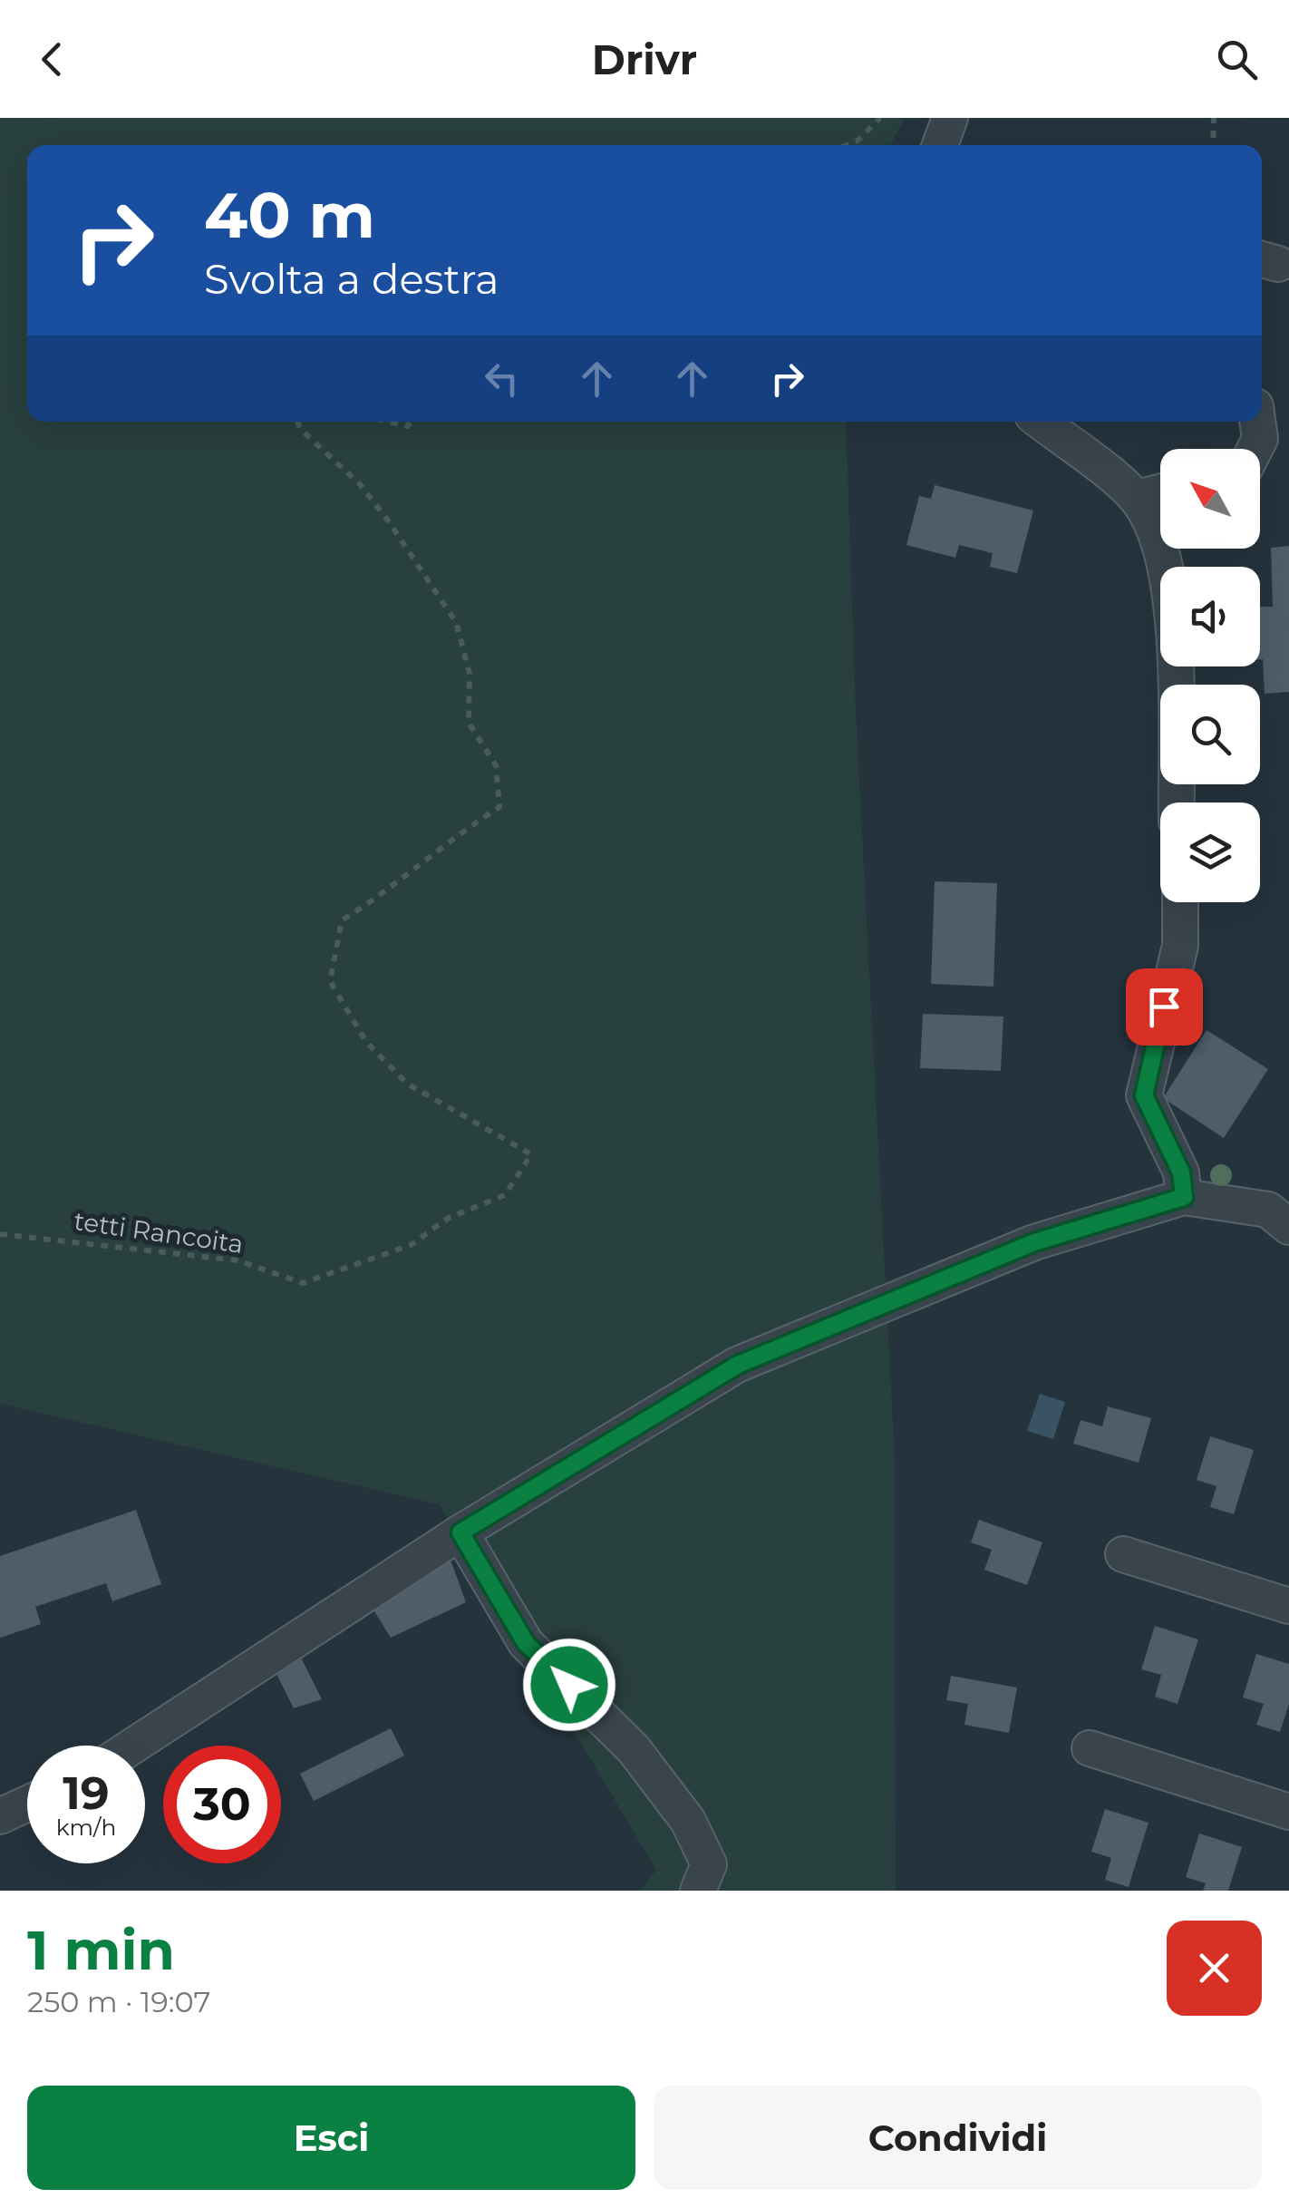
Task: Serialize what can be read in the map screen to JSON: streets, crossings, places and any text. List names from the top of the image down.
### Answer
{
  "streets": {
    "path": ["tetti Rancoita"]
  },
  "north": "top left",
  "page": {
    "header": "Drivr",
    "turn": ["40 m", "Svolta a destra"],
    "speed": "19 km/h",
    "limit": "30",
    "heading": ["1 min", "250 m · 19:07"],
    "buttons": ["Esci", "Condividi"]
  }
}
